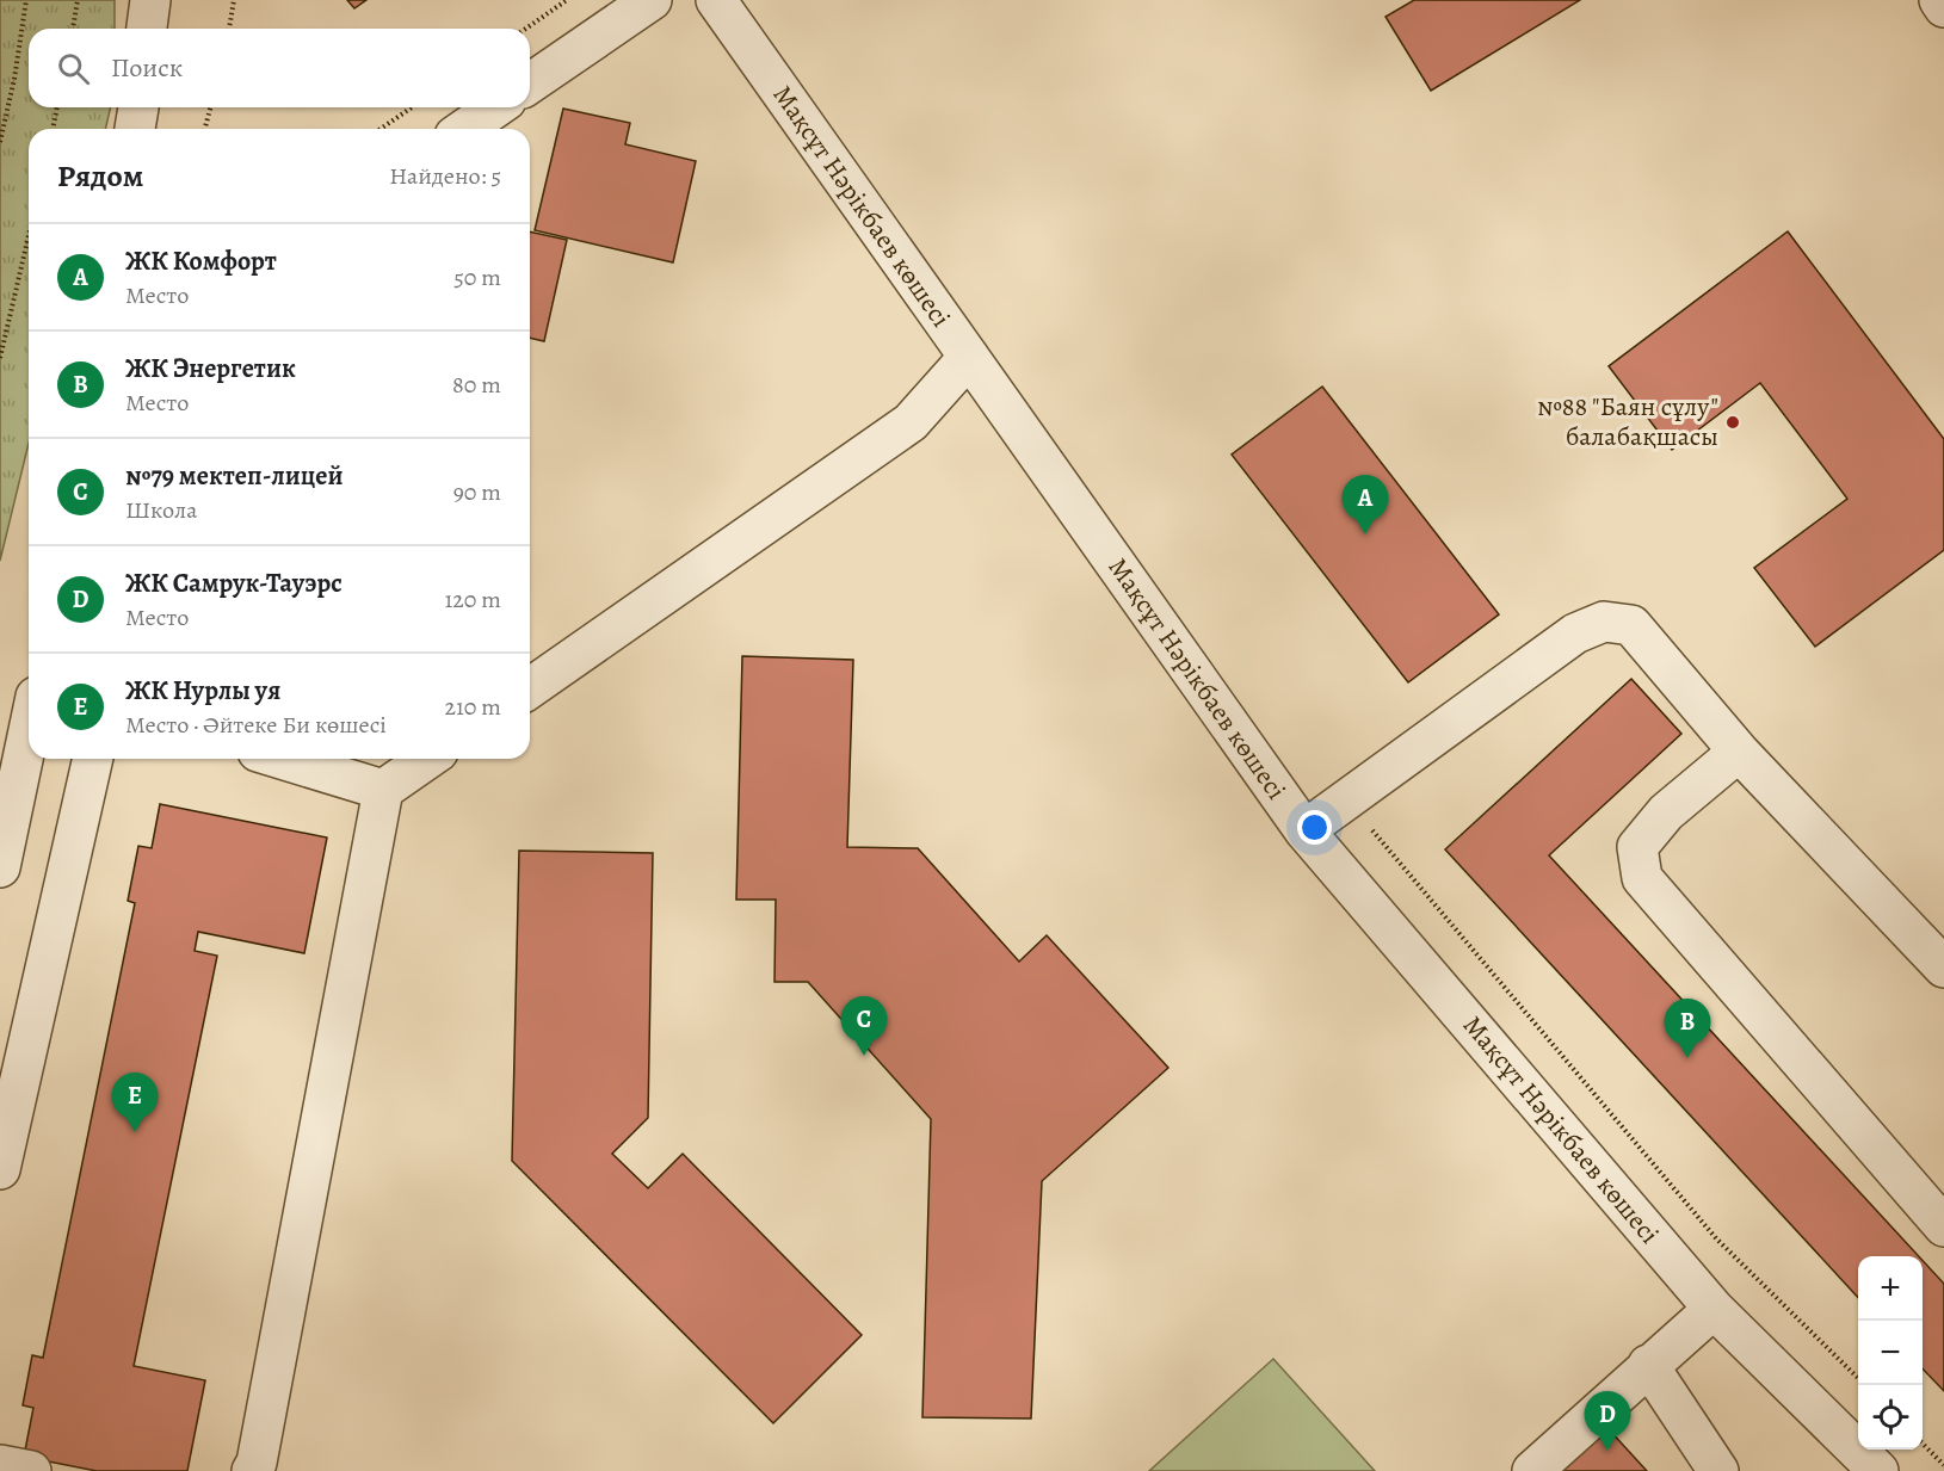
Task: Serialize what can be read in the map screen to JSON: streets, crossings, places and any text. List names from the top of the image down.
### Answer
{
  "streets": {
    "street": ["Мақсұт Нәрікбаев көшесі"]
  },
  "places": ["№88 \"Баян сұлу\" балабақшасы"],
  "page": {
    "search": "Поиск",
    "heading": ["Рядом", "Найдено: 5"],
    "list": [
      {
        "mark": "A",
        "name": "ЖК Комфорт",
        "note": "Место",
        "value": "50 m"
      },
      {
        "mark": "B",
        "name": "ЖК Энергетик",
        "note": "Место",
        "value": "80 m"
      },
      {
        "mark": "C",
        "name": "№79 мектеп-лицей",
        "note": "Школа",
        "value": "90 m"
      },
      {
        "mark": "D",
        "name": "ЖК Самрук-Тауэрс",
        "note": "Место",
        "value": "120 m"
      },
      {
        "mark": "E",
        "name": "ЖК Нурлы уя",
        "note": "Место · Әйтеке Би көшесі",
        "value": "210 m"
      }
    ],
    "pins": [
      "A",
      "C",
      "B",
      "E",
      "D"
    ],
    "map_buttons": ["+", "−"]
  }
}
